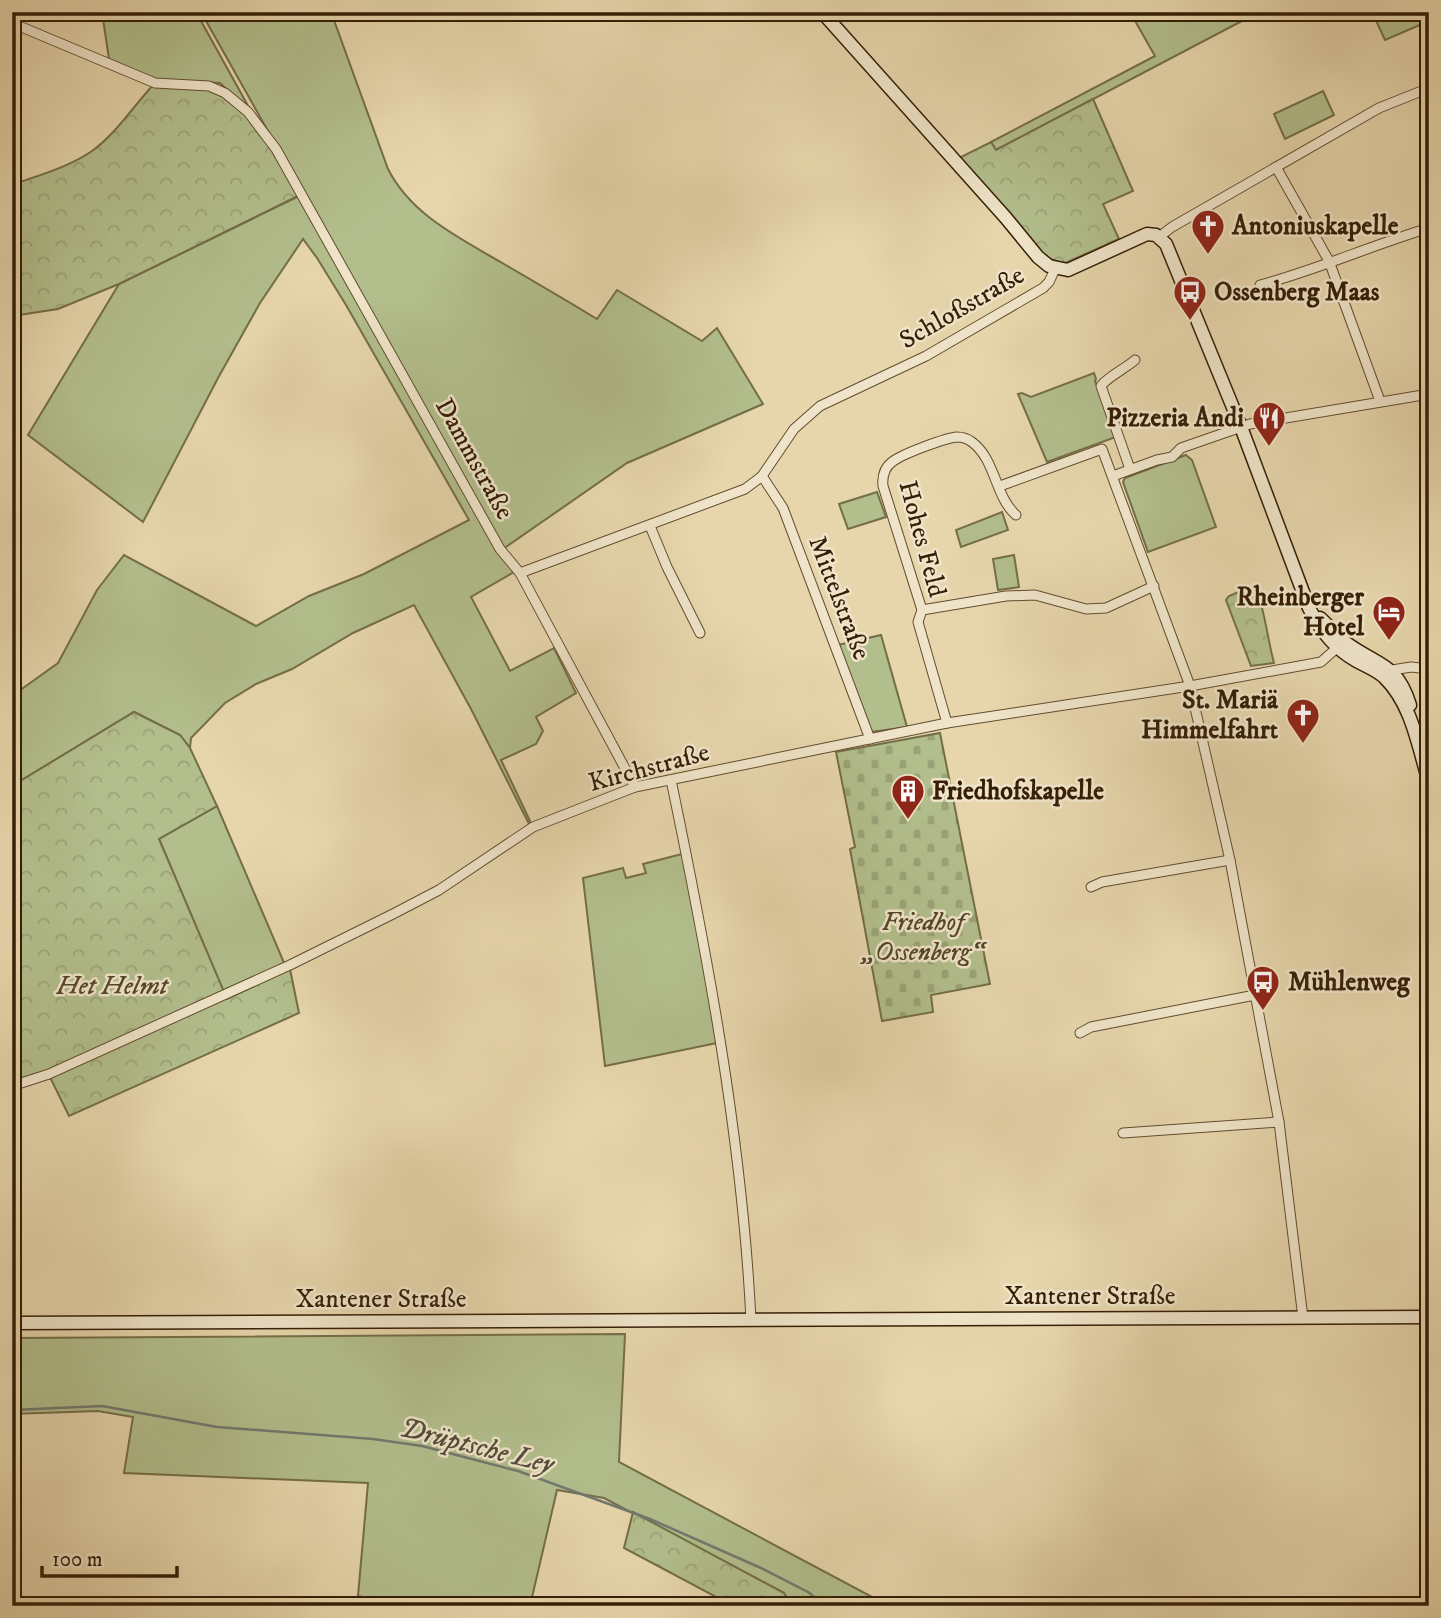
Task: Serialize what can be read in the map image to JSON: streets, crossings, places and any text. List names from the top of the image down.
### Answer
{
  "streets": {
    "main road": ["Schloßstraße", "Xantener Straße"],
    "street": [
      "Dammstraße",
      "Hohes Feld",
      "Mittelstraße",
      "Kirchstraße"
    ]
  },
  "crossings": [
    ["Schloßstraße", "Dammstraße"],
    ["Schloßstraße", "Mittelstraße"],
    ["Dammstraße", "Kirchstraße"],
    ["Hohes Feld", "Kirchstraße"],
    ["Mittelstraße", "Kirchstraße"]
  ],
  "water": ["Drüptsche Ley"],
  "parks": ["Friedhof „Ossenberg“", "Het Helmt"],
  "places": {
    "church": ["Antoniuskapelle", "St. Mariä Himmelfahrt"],
    "bus stop": ["Ossenberg Maas", "Mühlenweg"],
    "restaurant": ["Pizzeria Andi"],
    "hotel": ["Rheinberger Hotel"],
    "building": ["Friedhofskapelle"]
  },
  "scale_bar": "100 m"
}
